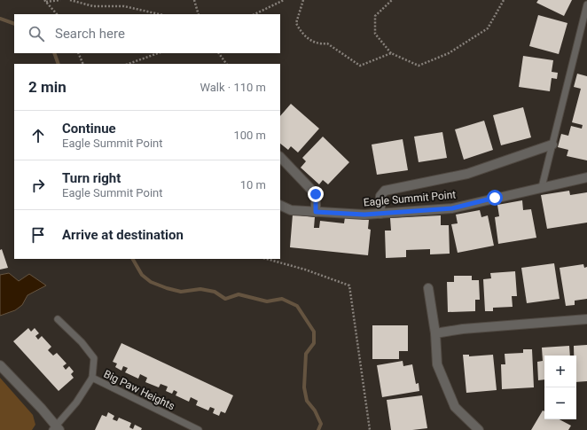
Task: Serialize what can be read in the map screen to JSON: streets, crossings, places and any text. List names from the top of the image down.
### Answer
{
  "streets": {
    "street": ["Eagle Summit Point"],
    "lane": ["Big Paw Heights"]
  },
  "page": {
    "search": "Search here",
    "heading": ["2 min", "Walk · 110 m"],
    "list": [
      ["Continue", "Eagle Summit Point", "100 m"],
      ["Turn right", "Eagle Summit Point", "10 m"],
      "Arrive at destination"
    ],
    "map_buttons": ["+", "−"]
  }
}
